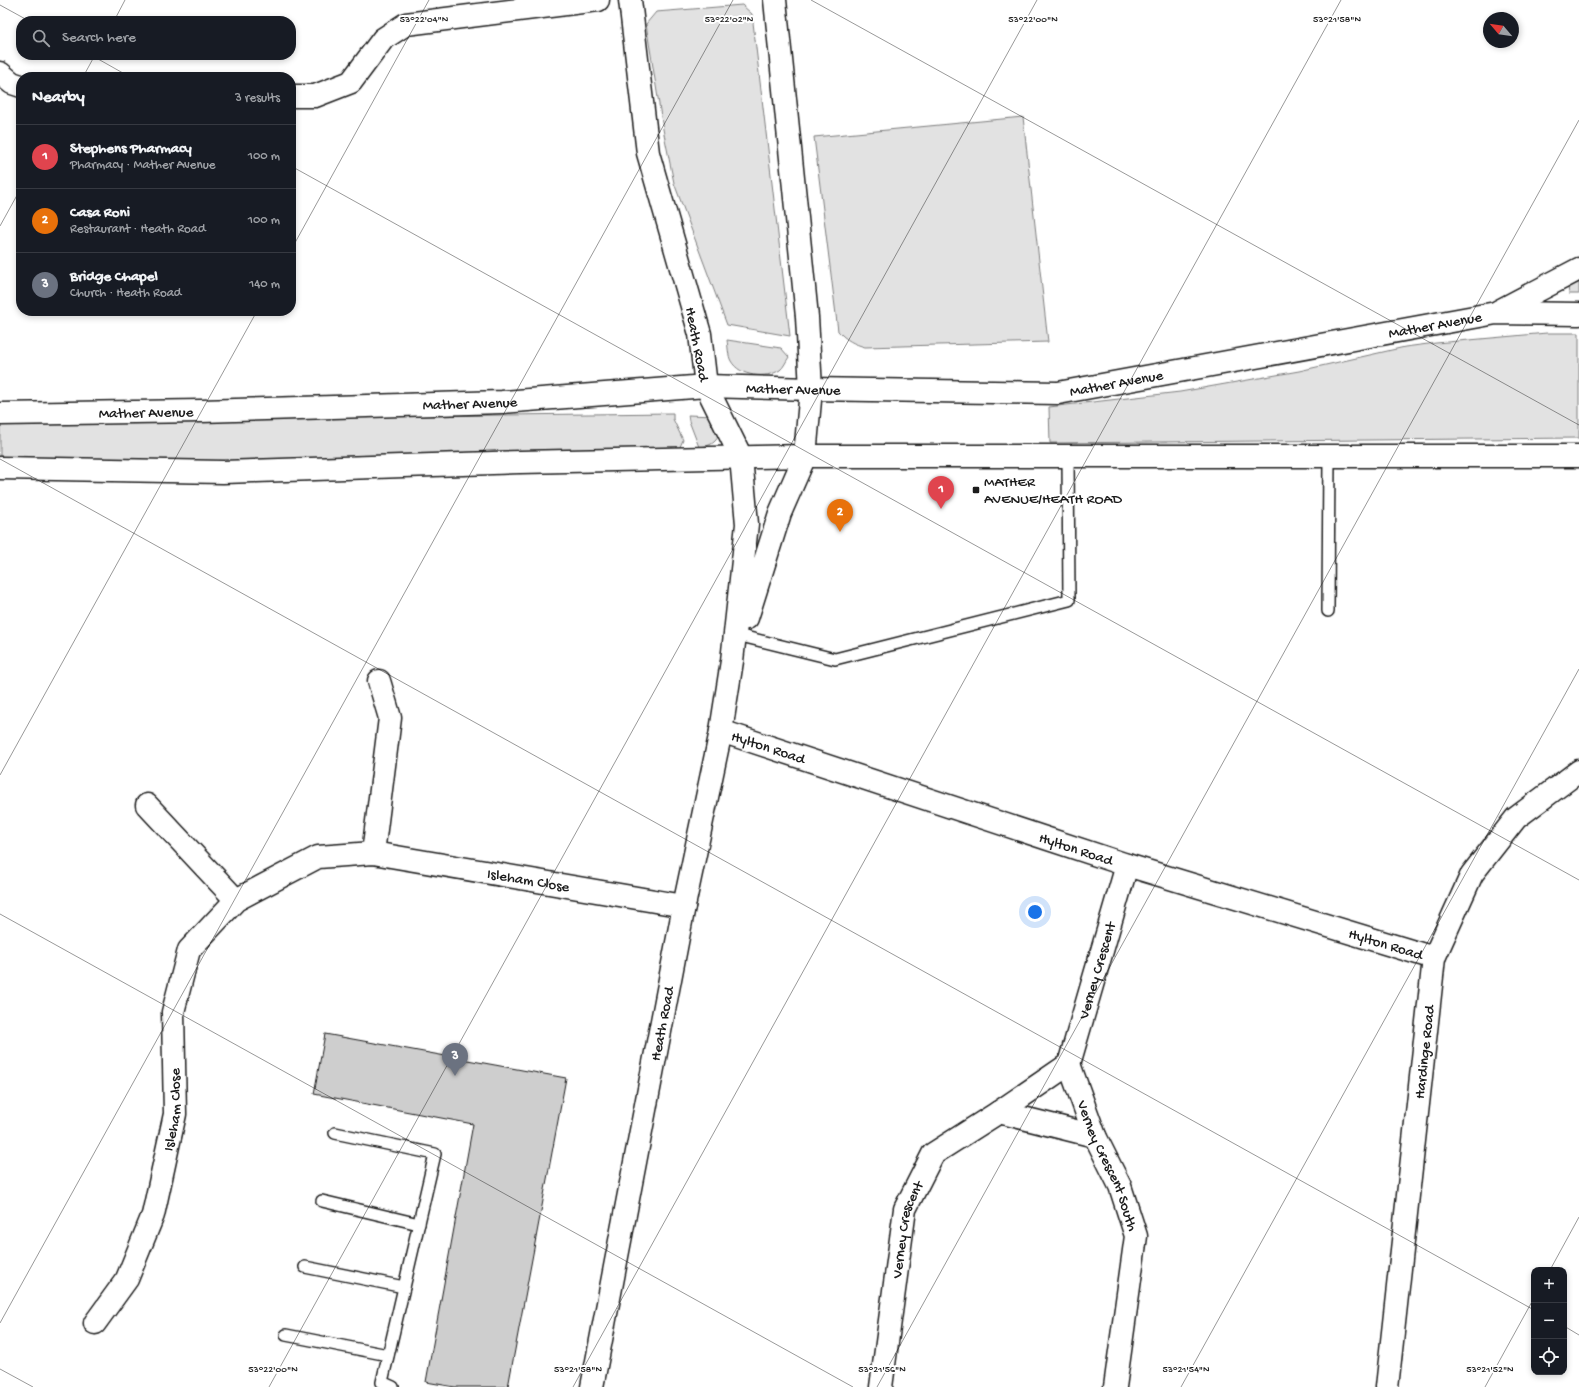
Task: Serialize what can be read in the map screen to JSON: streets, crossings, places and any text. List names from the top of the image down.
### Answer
{
  "streets": {
    "street": [
      "Mather Avenue",
      "Heath Road",
      "Hylton Road",
      "Isleham Close",
      "Verney Crescent",
      "Hardinge Road",
      "Verney Crescent South"
    ]
  },
  "crossings": [
    ["Mather Avenue", "Heath Road"],
    ["Heath Road", "Hylton Road"],
    ["Heath Road", "Isleham Close"],
    ["Hylton Road", "Verney Crescent"],
    ["Hylton Road", "Hardinge Road"],
    ["Verney Crescent", "Verney Crescent South"]
  ],
  "places": {
    "transit": ["MATHER AVENUE/HEATH ROAD"]
  },
  "north": "top left",
  "page": {
    "search": "Search here",
    "heading": ["Nearby", "3 results"],
    "list": [
      {
        "mark": "1",
        "name": "Stephens Pharmacy",
        "note": "Pharmacy · Mather Avenue",
        "value": "100 m"
      },
      {
        "mark": "2",
        "name": "Casa Roni",
        "note": "Restaurant · Heath Road",
        "value": "100 m"
      },
      {
        "mark": "3",
        "name": "Bridge Chapel",
        "note": "Church · Heath Road",
        "value": "140 m"
      }
    ],
    "pins": ["1", "2", "3"],
    "map_buttons": ["+", "−"]
  },
  "coordinates": [
    "53°22'02\"N",
    "53°22'04\"N",
    "53°22'00\"N",
    "53°21'58\"N",
    "53°21'56\"N",
    "53°21'54\"N",
    "53°21'52\"N"
  ]
}
